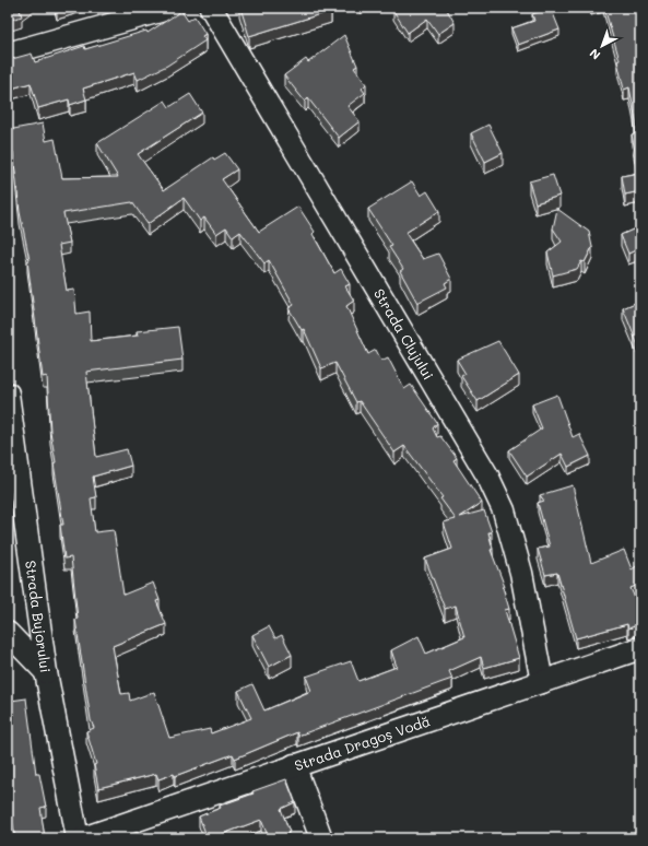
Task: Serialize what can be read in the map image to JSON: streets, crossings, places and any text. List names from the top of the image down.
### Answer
{
  "streets": {
    "street": ["Strada Clujului", "Strada Bujorului", "Strada Dragoș Vodă"]
  },
  "crossings": [
    ["Strada Clujului", "Strada Dragoș Vodă"]
  ],
  "north": "bottom left"
}
